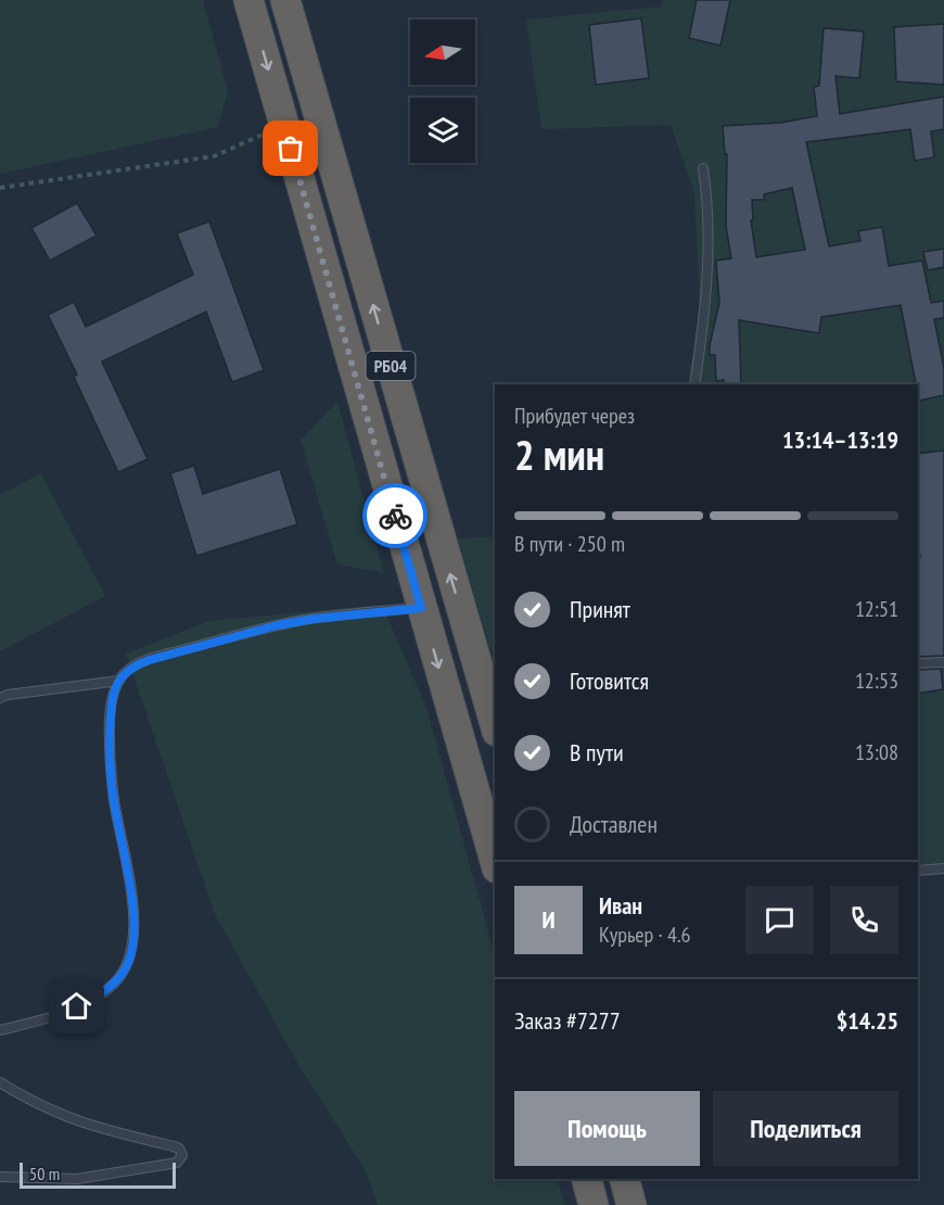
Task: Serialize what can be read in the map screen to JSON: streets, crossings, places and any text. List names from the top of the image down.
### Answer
{
  "streets": {
    "highway": ["РБ04"]
  },
  "scale_bar": "50 m",
  "north": "left",
  "page": {
    "heading": ["2 мин", "Прибудет через", "13:14–13:19"],
    "panel": [
      "Иван",
      "Курьер · 4.6",
      "Заказ #7277",
      "$14.25"
    ],
    "bar": "В пути · 250 m",
    "list": [
      ["Принят", "12:51"],
      ["Готовится", "12:53"],
      ["В пути", "13:08"],
      "Доставлен"
    ],
    "round": "И",
    "buttons": ["Помощь", "Поделиться"],
    "scale": "50 m"
  }
}
